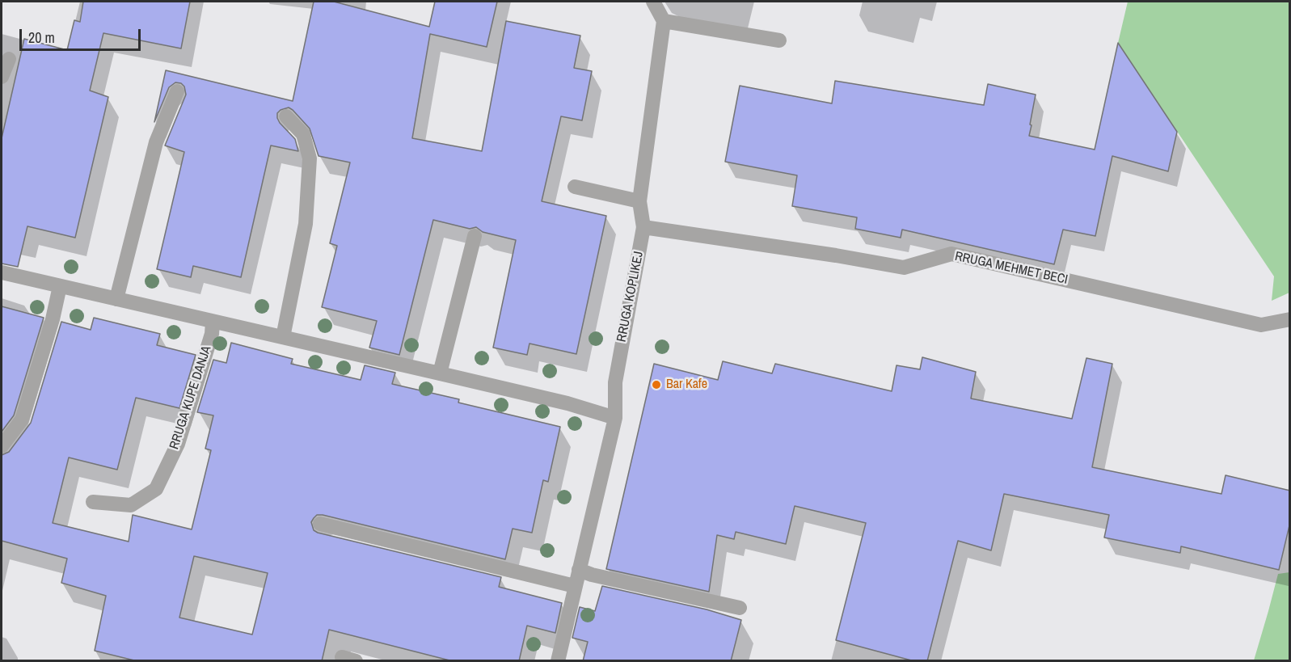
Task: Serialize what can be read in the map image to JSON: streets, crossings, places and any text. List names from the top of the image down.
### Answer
{
  "streets": {
    "street": ["RRUGA MEHMET BECI", "RRUGA KOPLIKEJ", "RRUGA KUPE DANJA"]
  },
  "crossings": [
    ["RRUGA MEHMET BECI", "RRUGA KOPLIKEJ"]
  ],
  "places": ["Bar Kafe"],
  "scale_bar": "20 m"
}
